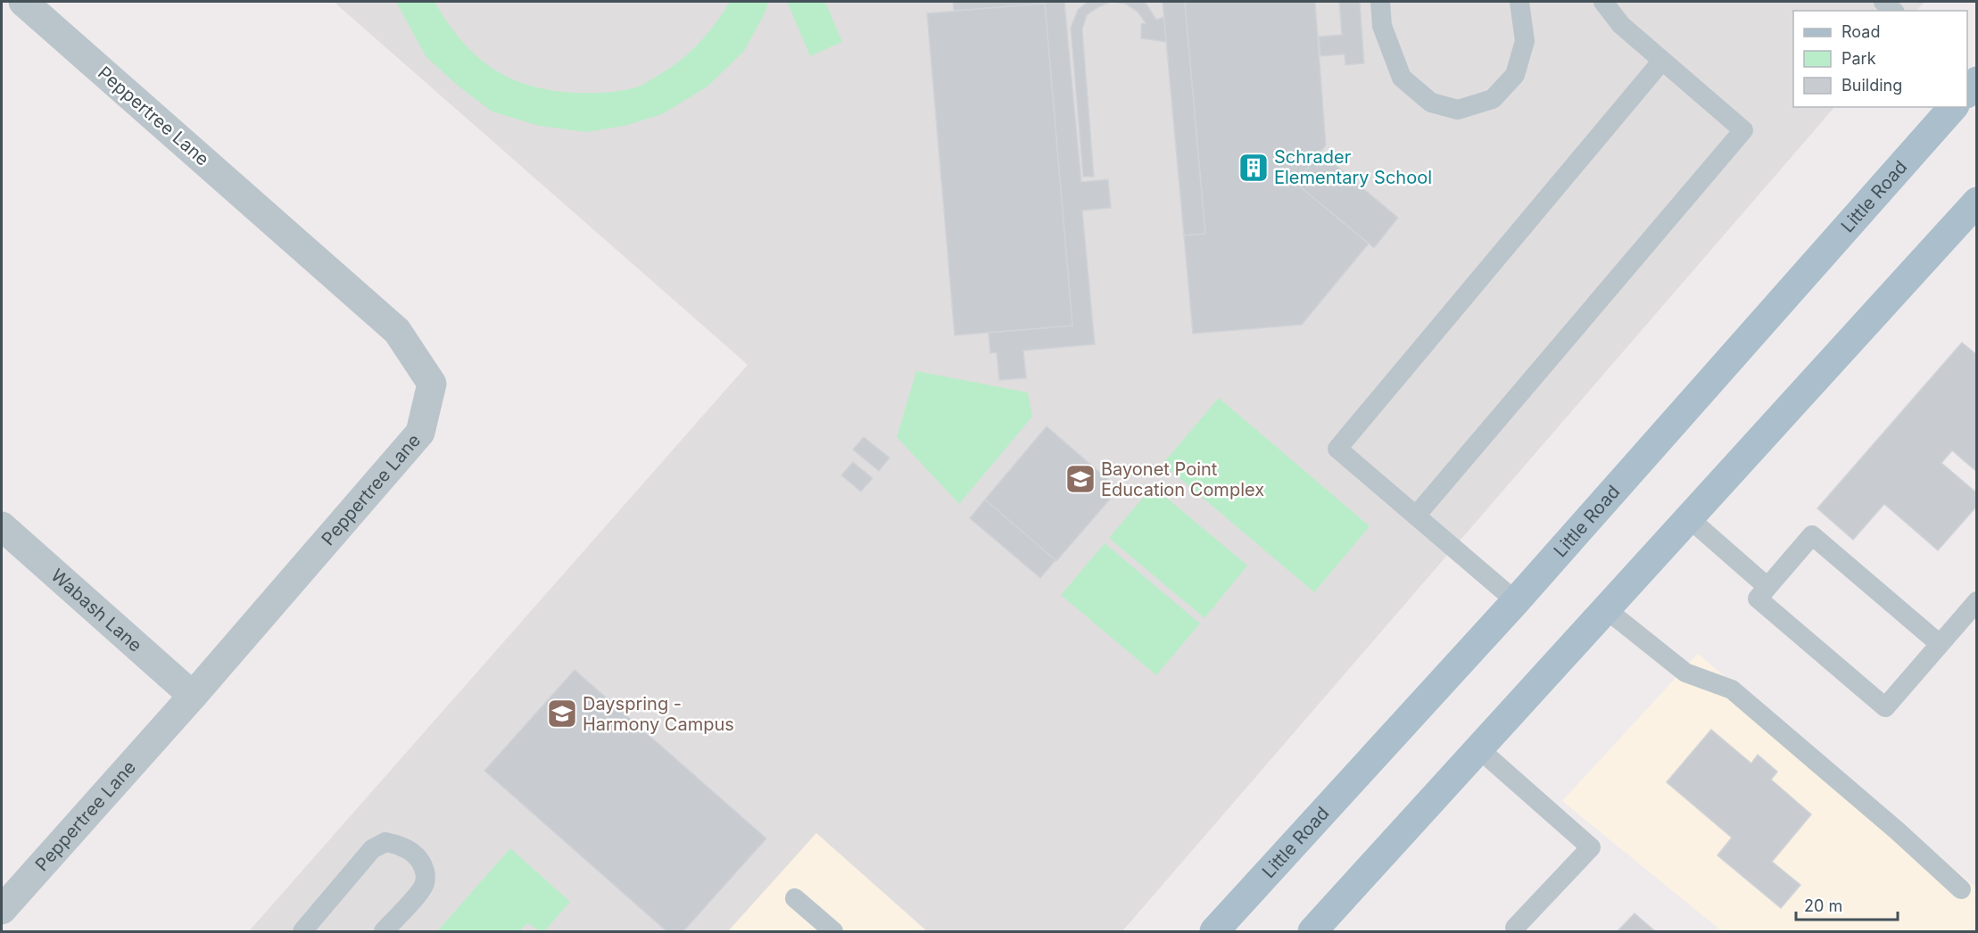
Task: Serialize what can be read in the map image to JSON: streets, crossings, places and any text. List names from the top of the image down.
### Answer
{
  "streets": {
    "main road": ["Little Road"],
    "street": ["Peppertree Lane", "Wabash Lane"]
  },
  "crossings": [
    ["Peppertree Lane", "Wabash Lane"]
  ],
  "places": {
    "building": ["Schrader Elementary School"],
    "school or university": ["Bayonet Point Education Complex", "Dayspring - Harmony Campus"]
  },
  "legend": ["Road", "Park", "Building"],
  "scale_bar": "20 m"
}
